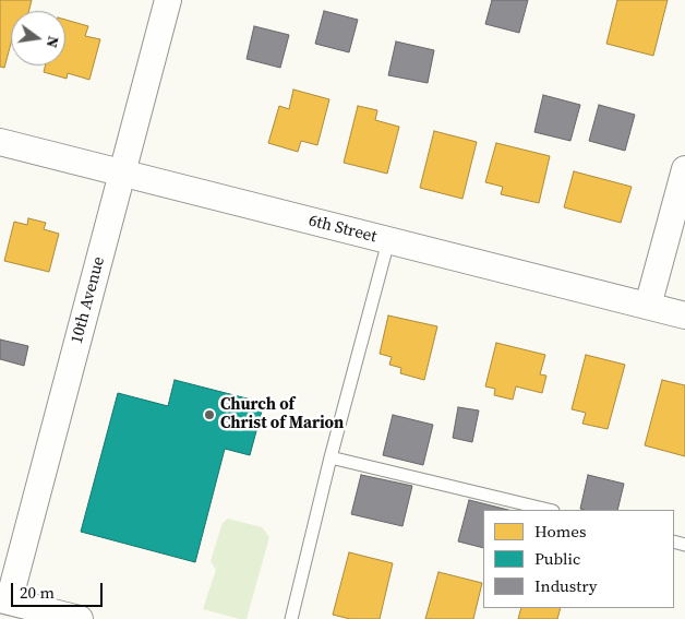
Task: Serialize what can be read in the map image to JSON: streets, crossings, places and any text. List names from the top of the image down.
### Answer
{
  "streets": {
    "street": ["6th Street", "10th Avenue"]
  },
  "crossings": [
    ["6th Street", "10th Avenue"]
  ],
  "places": ["Church of Christ of Marion"],
  "legend": ["Homes", "Public", "Industry"],
  "scale_bar": "20 m",
  "north": "right"
}
